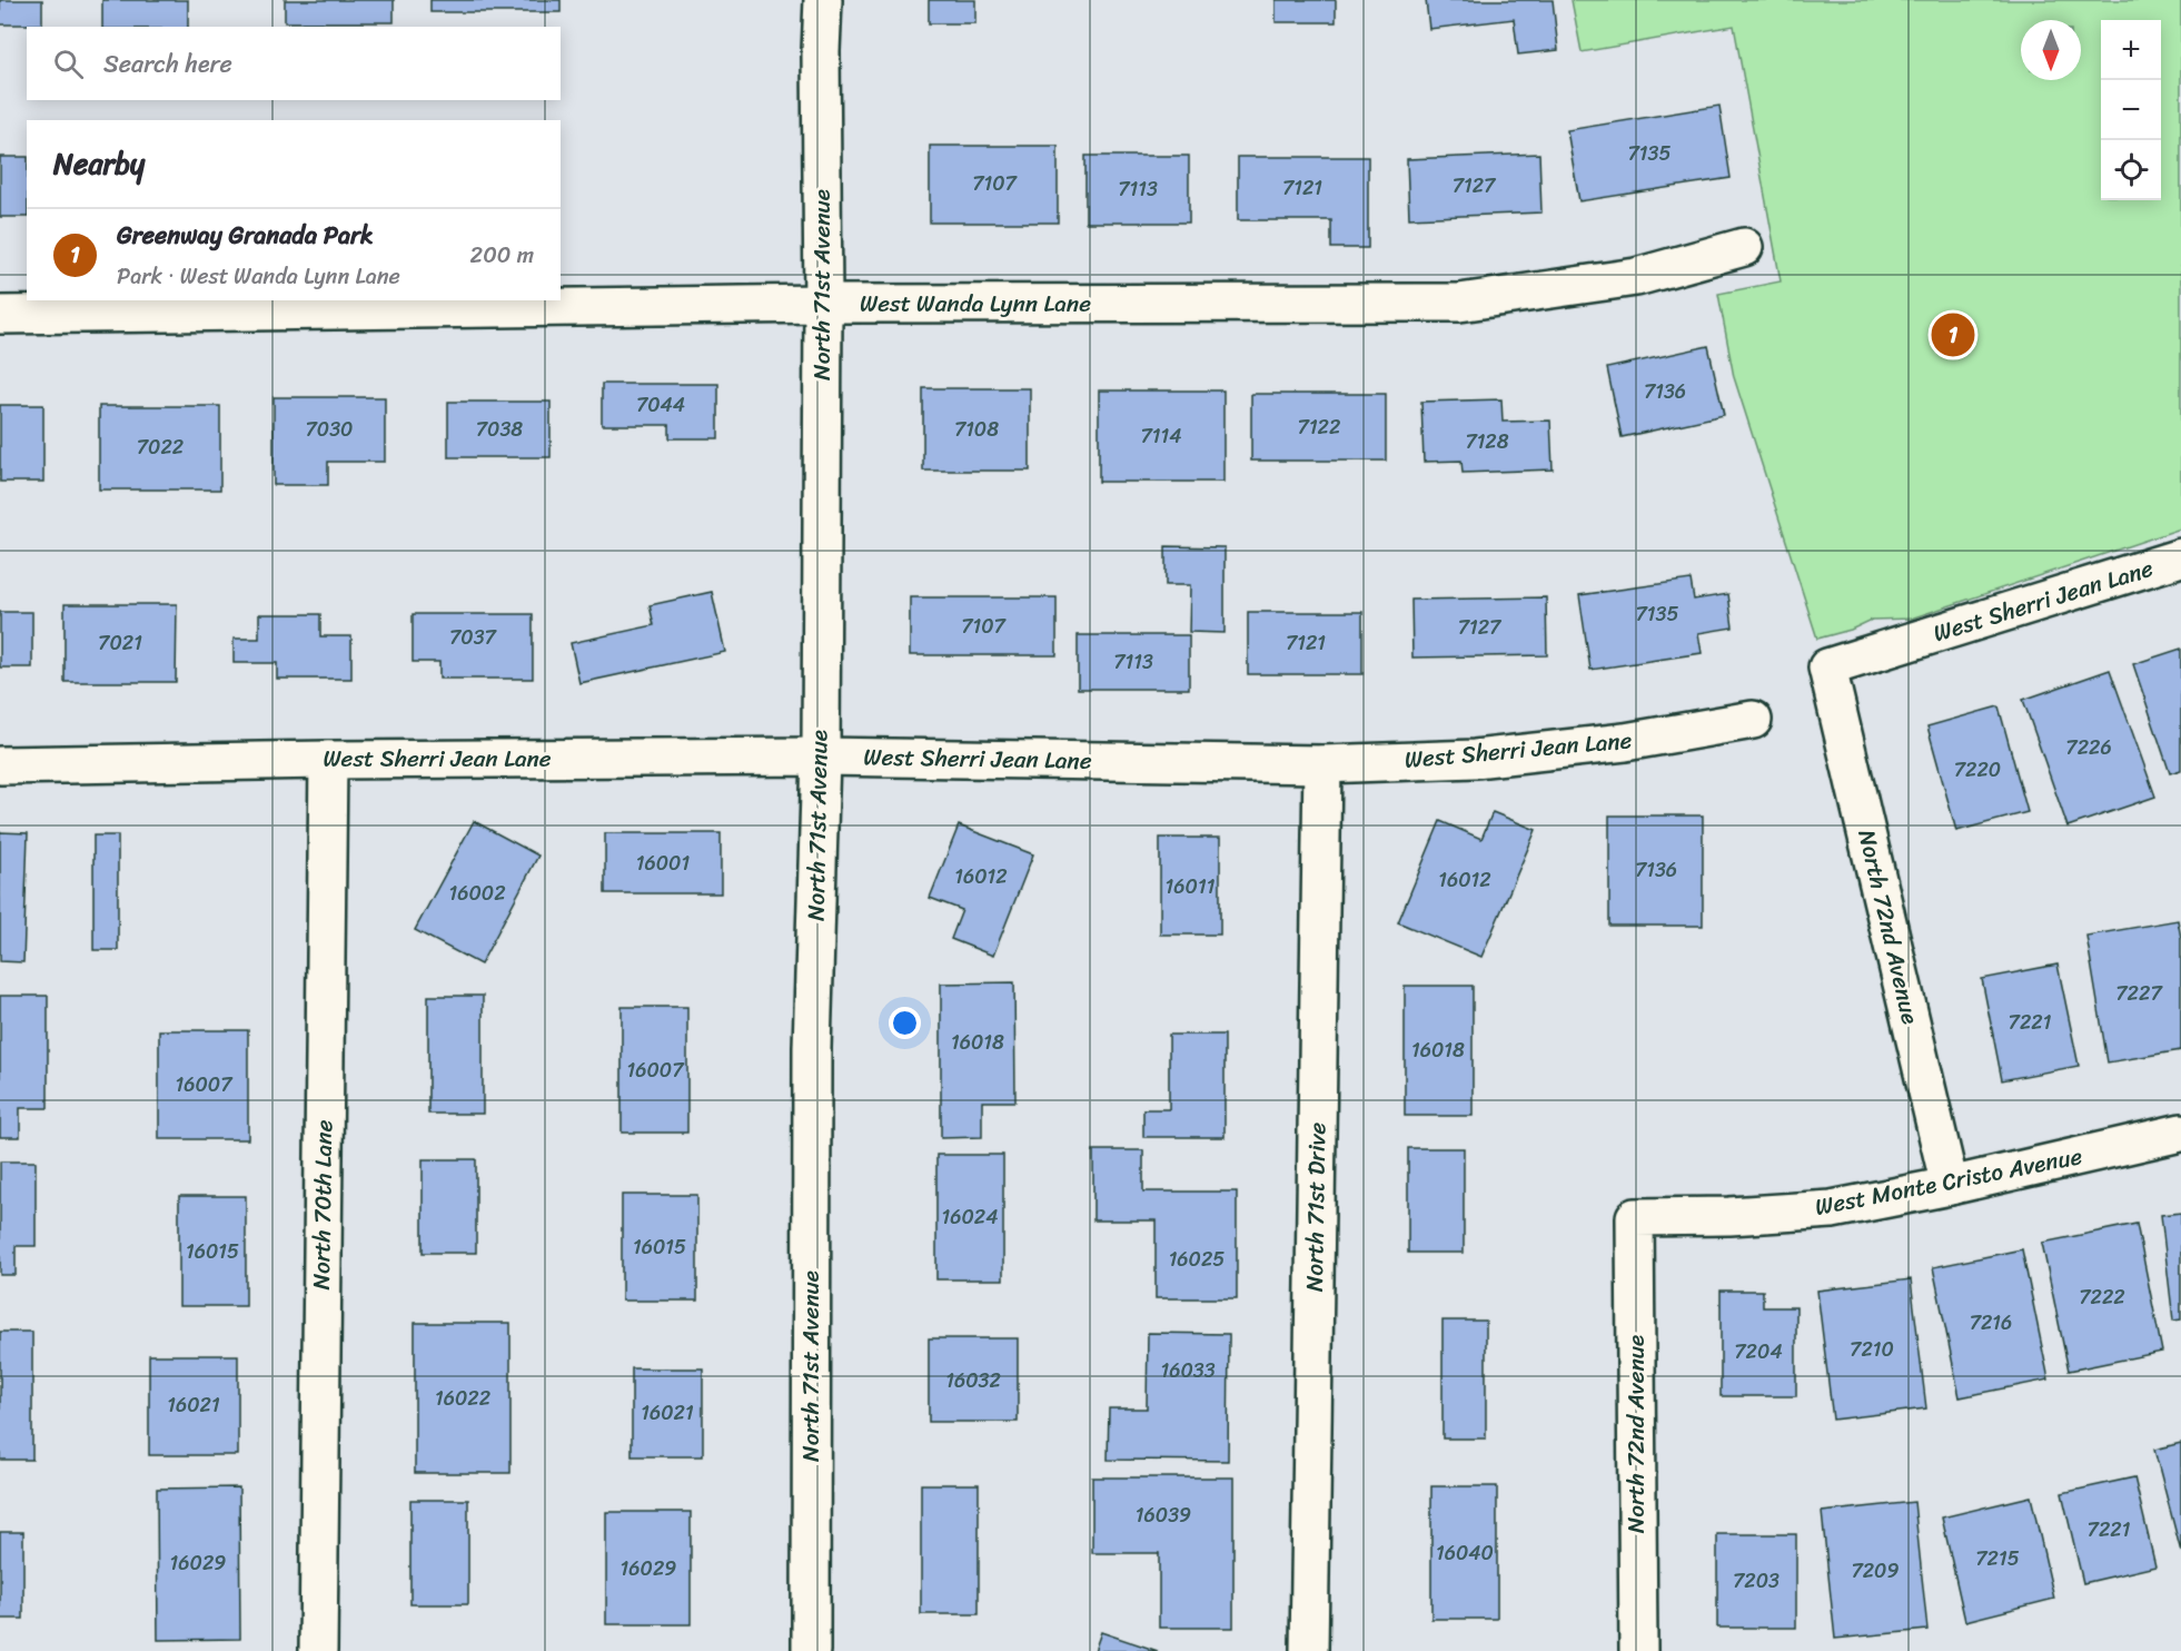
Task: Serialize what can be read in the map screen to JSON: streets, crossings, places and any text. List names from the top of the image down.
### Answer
{
  "streets": {
    "street": [
      "North 71st Avenue",
      "West Wanda Lynn Lane",
      "West Sherri Jean Lane",
      "North 72nd Avenue",
      "West Monte Cristo Avenue",
      "North 70th Lane",
      "North 71st Drive"
    ]
  },
  "crossings": [
    ["North 71st Avenue", "West Wanda Lynn Lane"],
    ["North 71st Avenue", "West Sherri Jean Lane"],
    ["West Sherri Jean Lane", "North 72nd Avenue"],
    ["West Sherri Jean Lane", "North 70th Lane"],
    ["West Sherri Jean Lane", "North 71st Drive"],
    ["North 72nd Avenue", "West Monte Cristo Avenue"]
  ],
  "house_numbers": [
    "7135",
    "7107",
    "7127",
    "7121",
    "7113",
    "7136",
    "7044",
    "7122",
    "7030",
    "7038",
    "7108",
    "7114",
    "7128",
    "7022",
    "7135",
    "7107",
    "7127",
    "7037",
    "7021",
    "7121",
    "7113",
    "7226",
    "7220",
    "16001",
    "7136",
    "16012",
    "16012",
    "16011",
    "16002",
    "7227",
    "7221",
    "16018",
    "16018",
    "16007",
    "16007",
    "16024",
    "16015",
    "16015",
    "16025",
    "7222",
    "7216",
    "7210",
    "7204",
    "16033",
    "16032",
    "16022",
    "16021",
    "16021",
    "16039",
    "7221",
    "16040",
    "7215",
    "16029",
    "16029",
    "7209",
    "7203"
  ],
  "north": "bottom",
  "page": {
    "map_buttons": ["+", "−"],
    "search": "Search here",
    "heading": "Nearby",
    "list": [
      {
        "mark": "1",
        "name": "Greenway Granada Park",
        "note": "Park · West Wanda Lynn Lane",
        "value": "200 m"
      }
    ],
    "pins": "1"
  }
}
